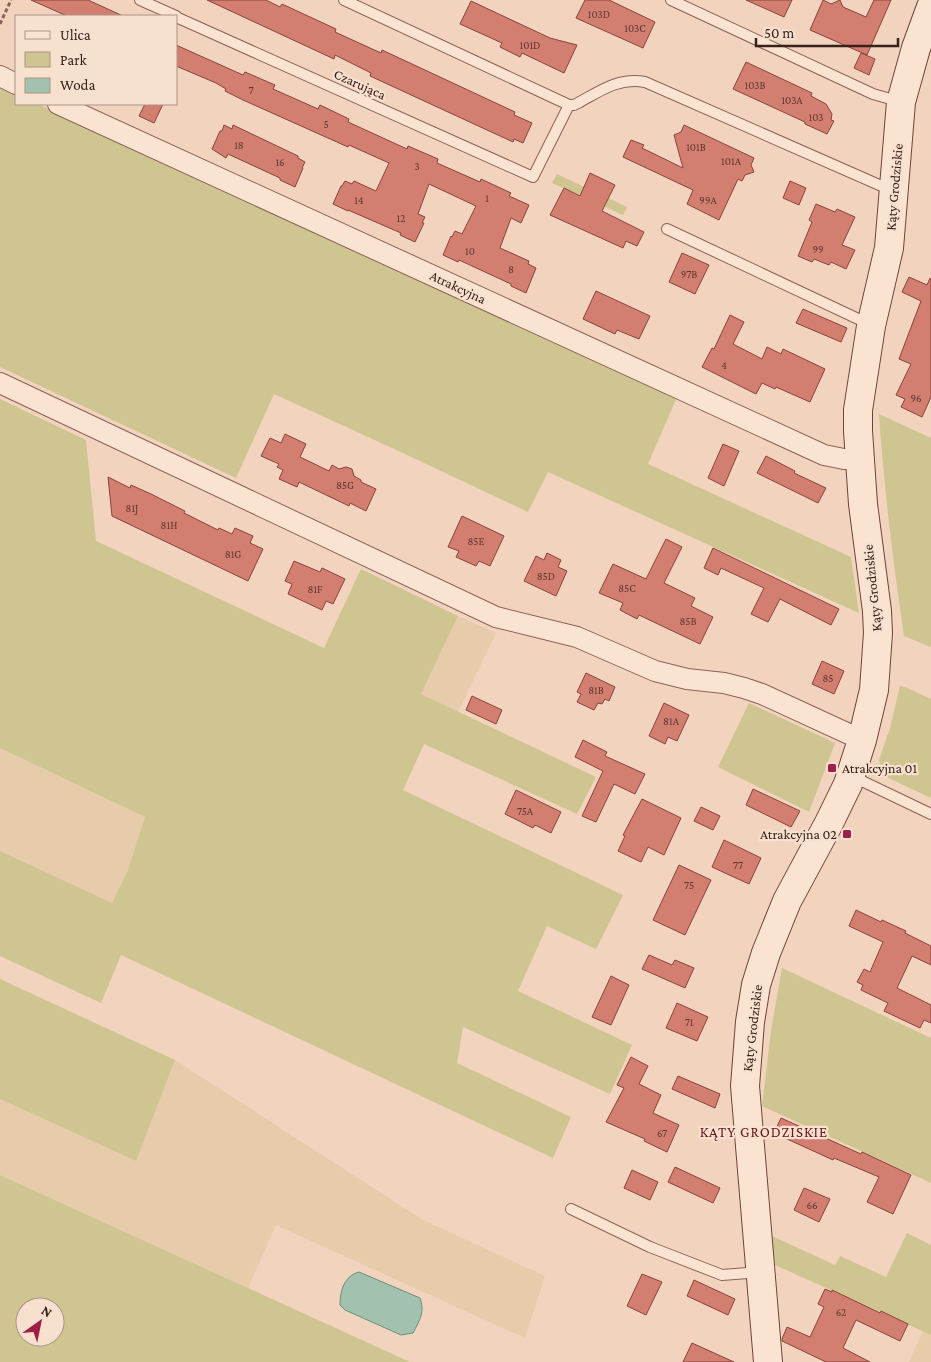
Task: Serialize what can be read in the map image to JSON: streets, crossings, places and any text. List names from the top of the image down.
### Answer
{
  "streets": {
    "street": ["Kąty Grodziskie", "Atrakcyjna"],
    "lane": ["Czarująca"]
  },
  "crossings": [
    ["Kąty Grodziskie", "Atrakcyjna"]
  ],
  "districts": ["KĄTY GRODZISKIE"],
  "places": {
    "transit": ["Atrakcyjna 01", "Atrakcyjna 02"]
  },
  "house_numbers": [
    "103D",
    "103C",
    "101D",
    "103B",
    "7",
    "103A",
    "103",
    "5",
    "18",
    "101B",
    "101A",
    "16",
    "3",
    "1",
    "14",
    "99A",
    "12",
    "99",
    "10",
    "8",
    "97B",
    "4",
    "96",
    "85G",
    "81J",
    "81H",
    "85E",
    "81G",
    "85D",
    "85C",
    "81F",
    "85B",
    "85",
    "81B",
    "81A",
    "75A",
    "77",
    "75",
    "71",
    "67",
    "66",
    "62"
  ],
  "legend": ["Ulica", "Park", "Woda"],
  "scale_bar": "50 m",
  "north": "top right"
}
